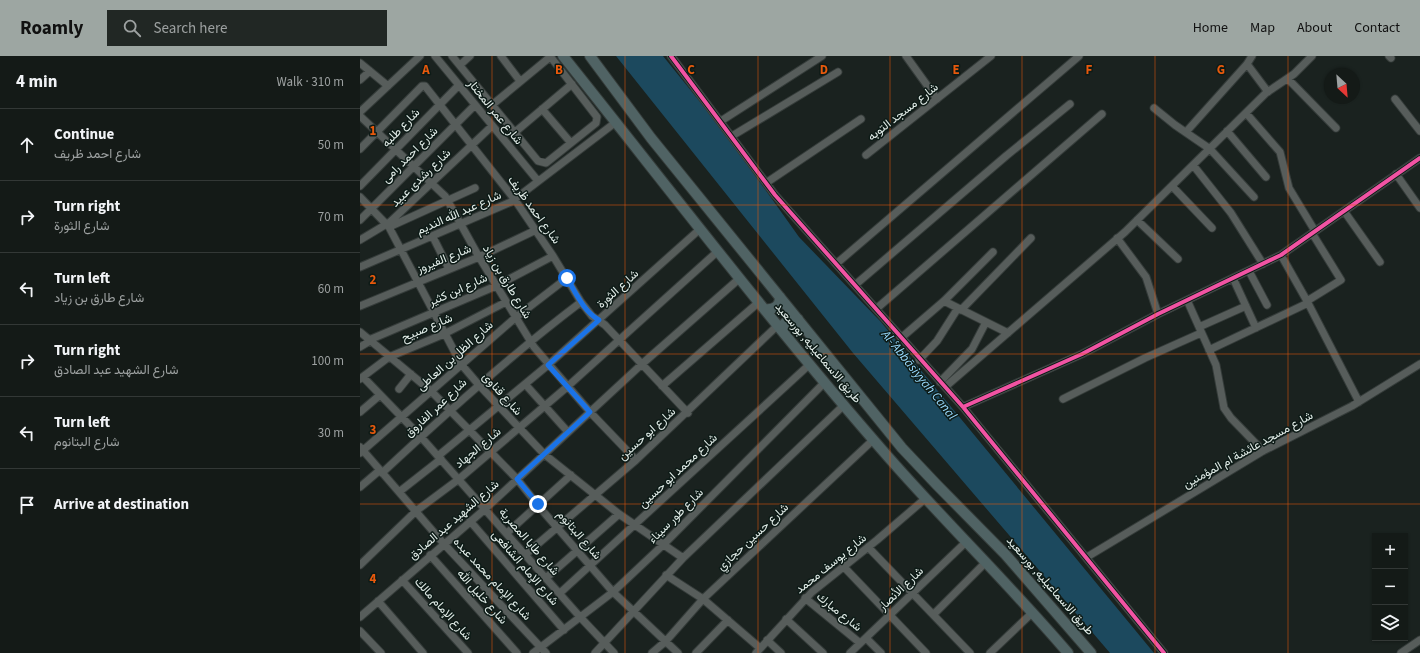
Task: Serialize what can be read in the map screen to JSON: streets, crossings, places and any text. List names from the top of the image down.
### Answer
{
  "streets": {
    "highway": ["طريق الاسماعيليه, بورسعيد"],
    "street": [
      "شارع عمر المختار",
      "شارع مسجد التوبه",
      "شارع طلبه",
      "شارع احمد رامى",
      "شارع رشدى عبيد",
      "شارع احمد ظريف",
      "شارع عبد الله النديم",
      "شارع الفيروز",
      "شارع طارق بن زياد",
      "شارع الثورة",
      "شارع ابن كثير",
      "شارع صبيح",
      "شارع الظل بن العاطى",
      "شارع قناوى",
      "شارع عمر الفاروق",
      "شارع ابو حسين",
      "شارع الجهاد",
      "شارع مسجد عائشة ام المؤمنين",
      "شارع محمد ابو حسين",
      "شارع طور سيناء",
      "شارع الشهيد عبد الصادق",
      "شارع البتانوم",
      "شارع حسين حجازي",
      "شارع طابا المصرية",
      "شارع يوسف محمد",
      "شارع الإمام الشافعى",
      "شارع الإمام محمد عبده",
      "شارع الأنصار",
      "شارع خليل الله",
      "شارع الإمام مالك",
      "شارع مبارك"
    ]
  },
  "crossings": [
    ["شارع عمر المختار", "شارع طلبه"],
    ["شارع عمر المختار", "شارع احمد رامى"],
    ["شارع عمر المختار", "شارع رشدى عبيد"],
    ["شارع عمر المختار", "شارع عبد الله النديم"],
    ["شارع طلبه", "شارع احمد ظريف"],
    ["شارع طلبه", "شارع طارق بن زياد"],
    ["شارع احمد رامى", "شارع احمد ظريف"],
    ["شارع احمد رامى", "شارع طارق بن زياد"],
    ["شارع احمد رامى", "شارع قناوى"],
    ["شارع رشدى عبيد", "شارع احمد ظريف"],
    ["شارع رشدى عبيد", "شارع طارق بن زياد"],
    ["شارع رشدى عبيد", "شارع قناوى"],
    ["شارع احمد ظريف", "شارع عبد الله النديم"],
    ["شارع احمد ظريف", "شارع الفيروز"],
    ["شارع احمد ظريف", "شارع طارق بن زياد"],
    ["شارع احمد ظريف", "شارع الثورة"],
    ["شارع احمد ظريف", "شارع ابن كثير"],
    ["شارع احمد ظريف", "شارع الظل بن العاطى"],
    ["شارع احمد ظريف", "شارع عمر الفاروق"],
    ["شارع احمد ظريف", "شارع ابو حسين"],
    ["شارع احمد ظريف", "شارع الجهاد"],
    ["شارع احمد ظريف", "شارع الشهيد عبد الصادق"],
    ["شارع عبد الله النديم", "شارع طارق بن زياد"],
    ["شارع عبد الله النديم", "طريق الاسماعيليه, بورسعيد"],
    ["شارع عبد الله النديم", "شارع قناوى"],
    ["شارع الفيروز", "شارع طارق بن زياد"],
    ["شارع الفيروز", "شارع قناوى"],
    ["شارع طارق بن زياد", "شارع الثورة"],
    ["شارع طارق بن زياد", "شارع ابن كثير"],
    ["شارع طارق بن زياد", "شارع صبيح"],
    ["شارع طارق بن زياد", "شارع الظل بن العاطى"],
    ["شارع طارق بن زياد", "شارع عمر الفاروق"],
    ["شارع طارق بن زياد", "شارع ابو حسين"],
    ["شارع طارق بن زياد", "شارع الجهاد"],
    ["شارع طارق بن زياد", "شارع الشهيد عبد الصادق"],
    ["شارع الثورة", "طريق الاسماعيليه, بورسعيد"],
    ["شارع الثورة", "شارع قناوى"],
    ["شارع الثورة", "شارع البتانوم"],
    ["شارع الثورة", "شارع طابا المصرية"],
    ["شارع الثورة", "شارع الإمام محمد عبده"],
    ["شارع ابن كثير", "شارع قناوى"],
    ["شارع ابن كثير", "شارع البتانوم"],
    ["شارع صبيح", "شارع قناوى"],
    ["شارع صبيح", "شارع البتانوم"],
    ["شارع صبيح", "شارع طابا المصرية"],
    ["طريق الاسماعيليه, بورسعيد", "شارع ابو حسين"],
    ["طريق الاسماعيليه, بورسعيد", "شارع الجهاد"],
    ["طريق الاسماعيليه, بورسعيد", "شارع محمد ابو حسين"],
    ["طريق الاسماعيليه, بورسعيد", "شارع طور سيناء"],
    ["طريق الاسماعيليه, بورسعيد", "شارع الشهيد عبد الصادق"],
    ["طريق الاسماعيليه, بورسعيد", "شارع حسين حجازي"],
    ["طريق الاسماعيليه, بورسعيد", "شارع يوسف محمد"],
    ["طريق الاسماعيليه, بورسعيد", "شارع الأنصار"],
    ["شارع الظل بن العاطى", "شارع قناوى"],
    ["شارع الظل بن العاطى", "شارع البتانوم"],
    ["شارع الظل بن العاطى", "شارع طابا المصرية"],
    ["شارع الظل بن العاطى", "شارع الإمام محمد عبده"],
    ["شارع قناوى", "شارع عمر الفاروق"],
    ["شارع قناوى", "شارع ابو حسين"],
    ["شارع قناوى", "شارع الجهاد"],
    ["شارع قناوى", "شارع محمد ابو حسين"],
    ["شارع قناوى", "شارع طور سيناء"],
    ["شارع قناوى", "شارع الشهيد عبد الصادق"],
    ["شارع عمر الفاروق", "شارع البتانوم"],
    ["شارع عمر الفاروق", "شارع طابا المصرية"],
    ["شارع عمر الفاروق", "شارع الإمام محمد عبده"],
    ["شارع ابو حسين", "شارع البتانوم"],
    ["شارع ابو حسين", "شارع طابا المصرية"],
    ["شارع الجهاد", "شارع البتانوم"],
    ["شارع الجهاد", "شارع طابا المصرية"],
    ["شارع الجهاد", "شارع الإمام محمد عبده"],
    ["شارع محمد ابو حسين", "شارع البتانوم"],
    ["شارع محمد ابو حسين", "شارع طابا المصرية"],
    ["شارع طور سيناء", "شارع البتانوم"],
    ["شارع طور سيناء", "شارع طابا المصرية"],
    ["شارع طور سيناء", "شارع الإمام الشافعى"],
    ["شارع طور سيناء", "شارع الإمام محمد عبده"],
    ["شارع الشهيد عبد الصادق", "شارع البتانوم"],
    ["شارع الشهيد عبد الصادق", "شارع طابا المصرية"],
    ["شارع الشهيد عبد الصادق", "شارع الإمام الشافعى"],
    ["شارع الشهيد عبد الصادق", "شارع الإمام محمد عبده"],
    ["شارع الشهيد عبد الصادق", "شارع خليل الله"],
    ["شارع الشهيد عبد الصادق", "شارع الإمام مالك"],
    ["شارع البتانوم", "شارع حسين حجازي"],
    ["شارع يوسف محمد", "شارع مبارك"],
    ["شارع الأنصار", "شارع مبارك"]
  ],
  "water": ["Al-ʿAbbāsiyyah Canal"],
  "north": "bottom right",
  "page": {
    "header": "Roamly",
    "search": "Search here",
    "nav": [
      "Home",
      "Map",
      "About",
      "Contact"
    ],
    "heading": ["4 min", "Walk · 310 m"],
    "list": [
      ["Continue", "شارع احمد ظريف", "50 m"],
      ["Turn right", "شارع الثورة", "70 m"],
      ["Turn left", "شارع طارق بن زياد", "60 m"],
      ["Turn right", "شارع الشهيد عبد الصادق", "100 m"],
      ["Turn left", "شارع البتانوم", "30 m"],
      "Arrive at destination"
    ],
    "map_buttons": ["+", "−"]
  },
  "grid": {
    "columns": [
      "A",
      "B",
      "C",
      "D",
      "E",
      "F",
      "G"
    ],
    "rows": [
      "1",
      "2",
      "3",
      "4"
    ]
  }
}
